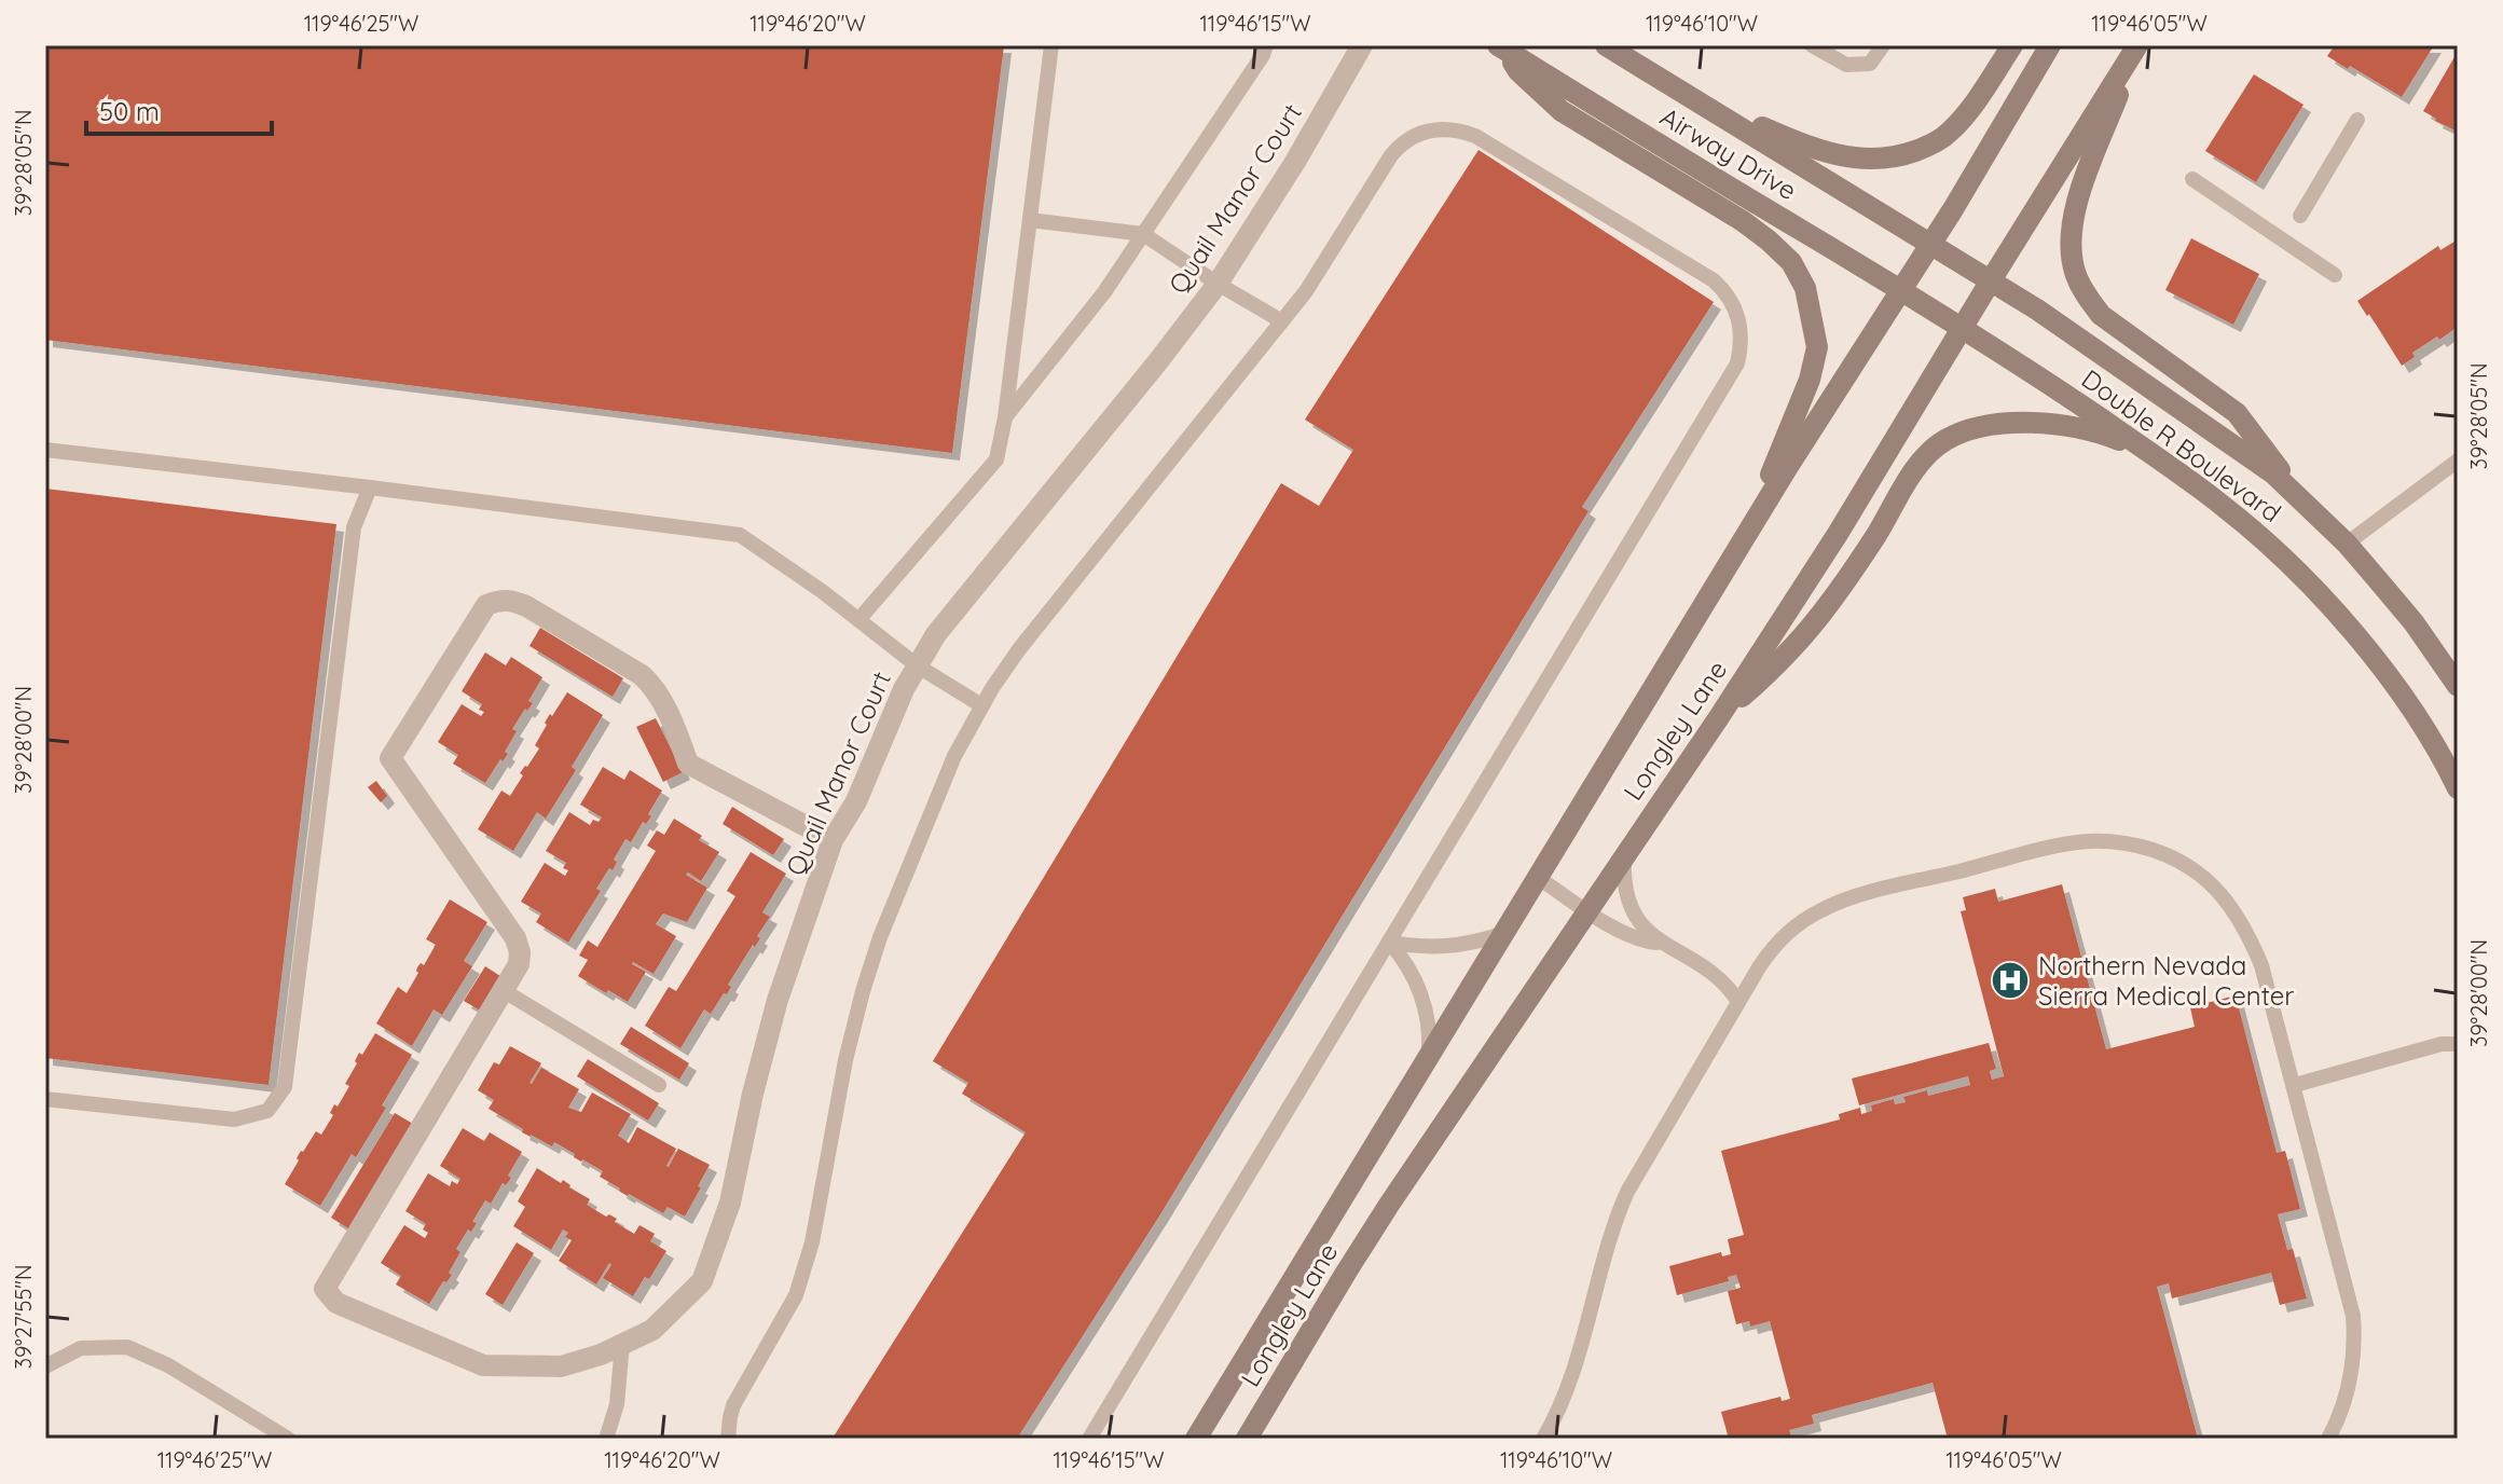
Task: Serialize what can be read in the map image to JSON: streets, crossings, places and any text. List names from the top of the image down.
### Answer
{
  "streets": {
    "main road": ["Airway Drive", "Double R Boulevard", "Longley Lane"],
    "street": ["Quail Manor Court"]
  },
  "crossings": [
    ["Airway Drive", "Double R Boulevard"],
    ["Airway Drive", "Longley Lane"],
    ["Double R Boulevard", "Longley Lane"]
  ],
  "places": {
    "hospital": ["Northern Nevada Sierra Medical Center"]
  },
  "scale_bar": "50 m",
  "coordinates": [
    "119°46'25\"W",
    "119°46'20\"W",
    "119°46'15\"W",
    "119°46'10\"W",
    "119°46'05\"W",
    "39°28'05\"N",
    "39°28'00\"N",
    "39°27'55\"N"
  ]
}
